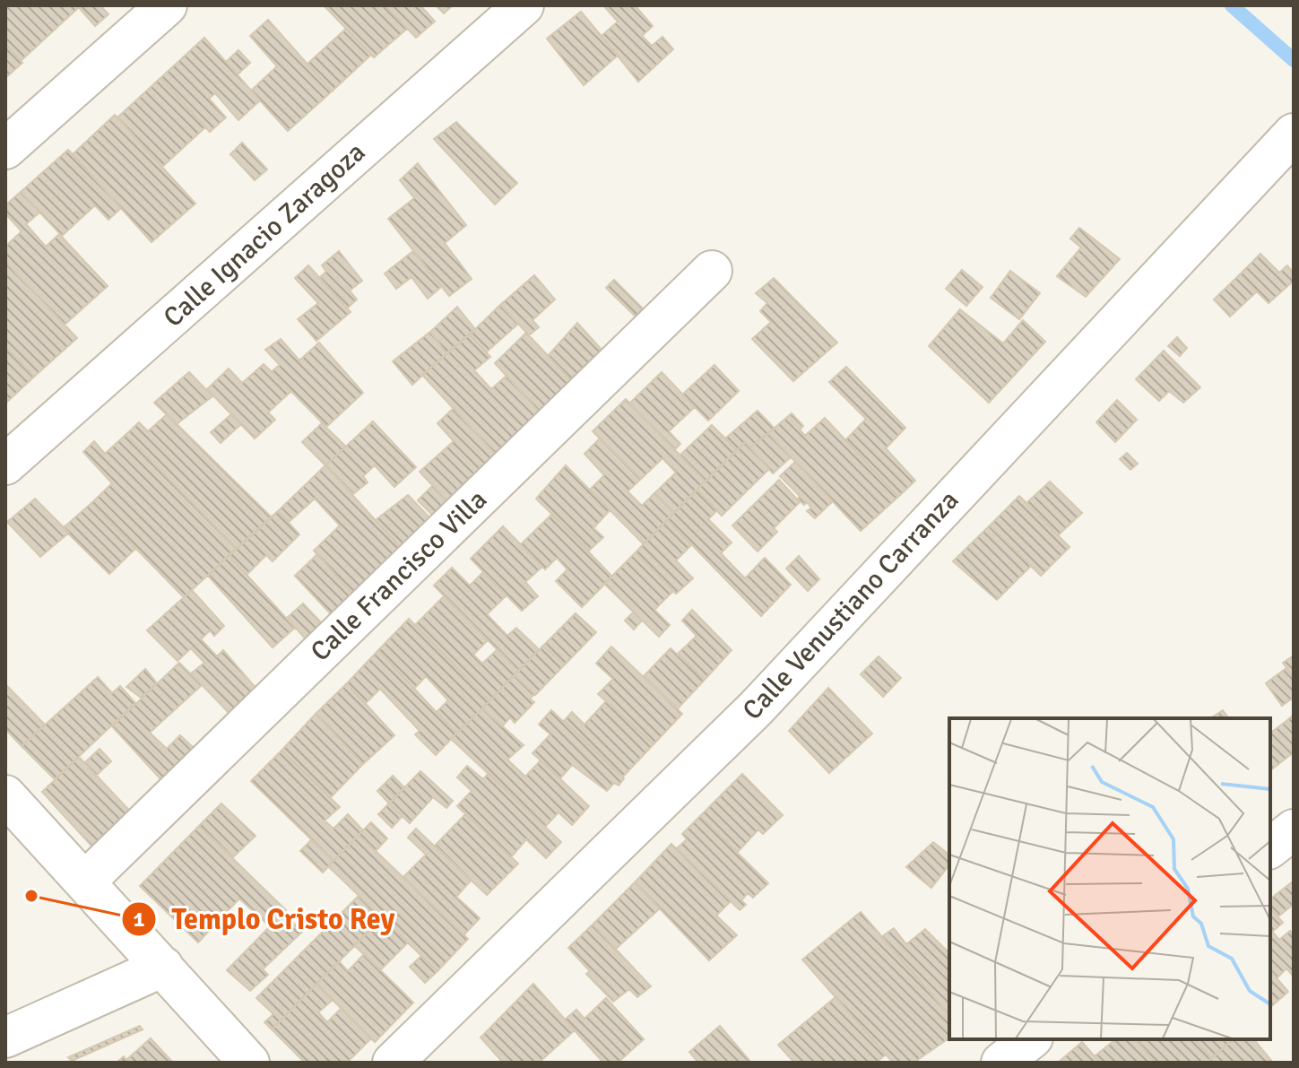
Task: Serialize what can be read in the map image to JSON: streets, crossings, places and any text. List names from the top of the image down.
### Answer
{
  "streets": {
    "street": ["Calle Ignacio Zaragoza", "Calle Francisco Villa", "Calle Venustiano Carranza"]
  },
  "places": ["Templo Cristo Rey"]
}
